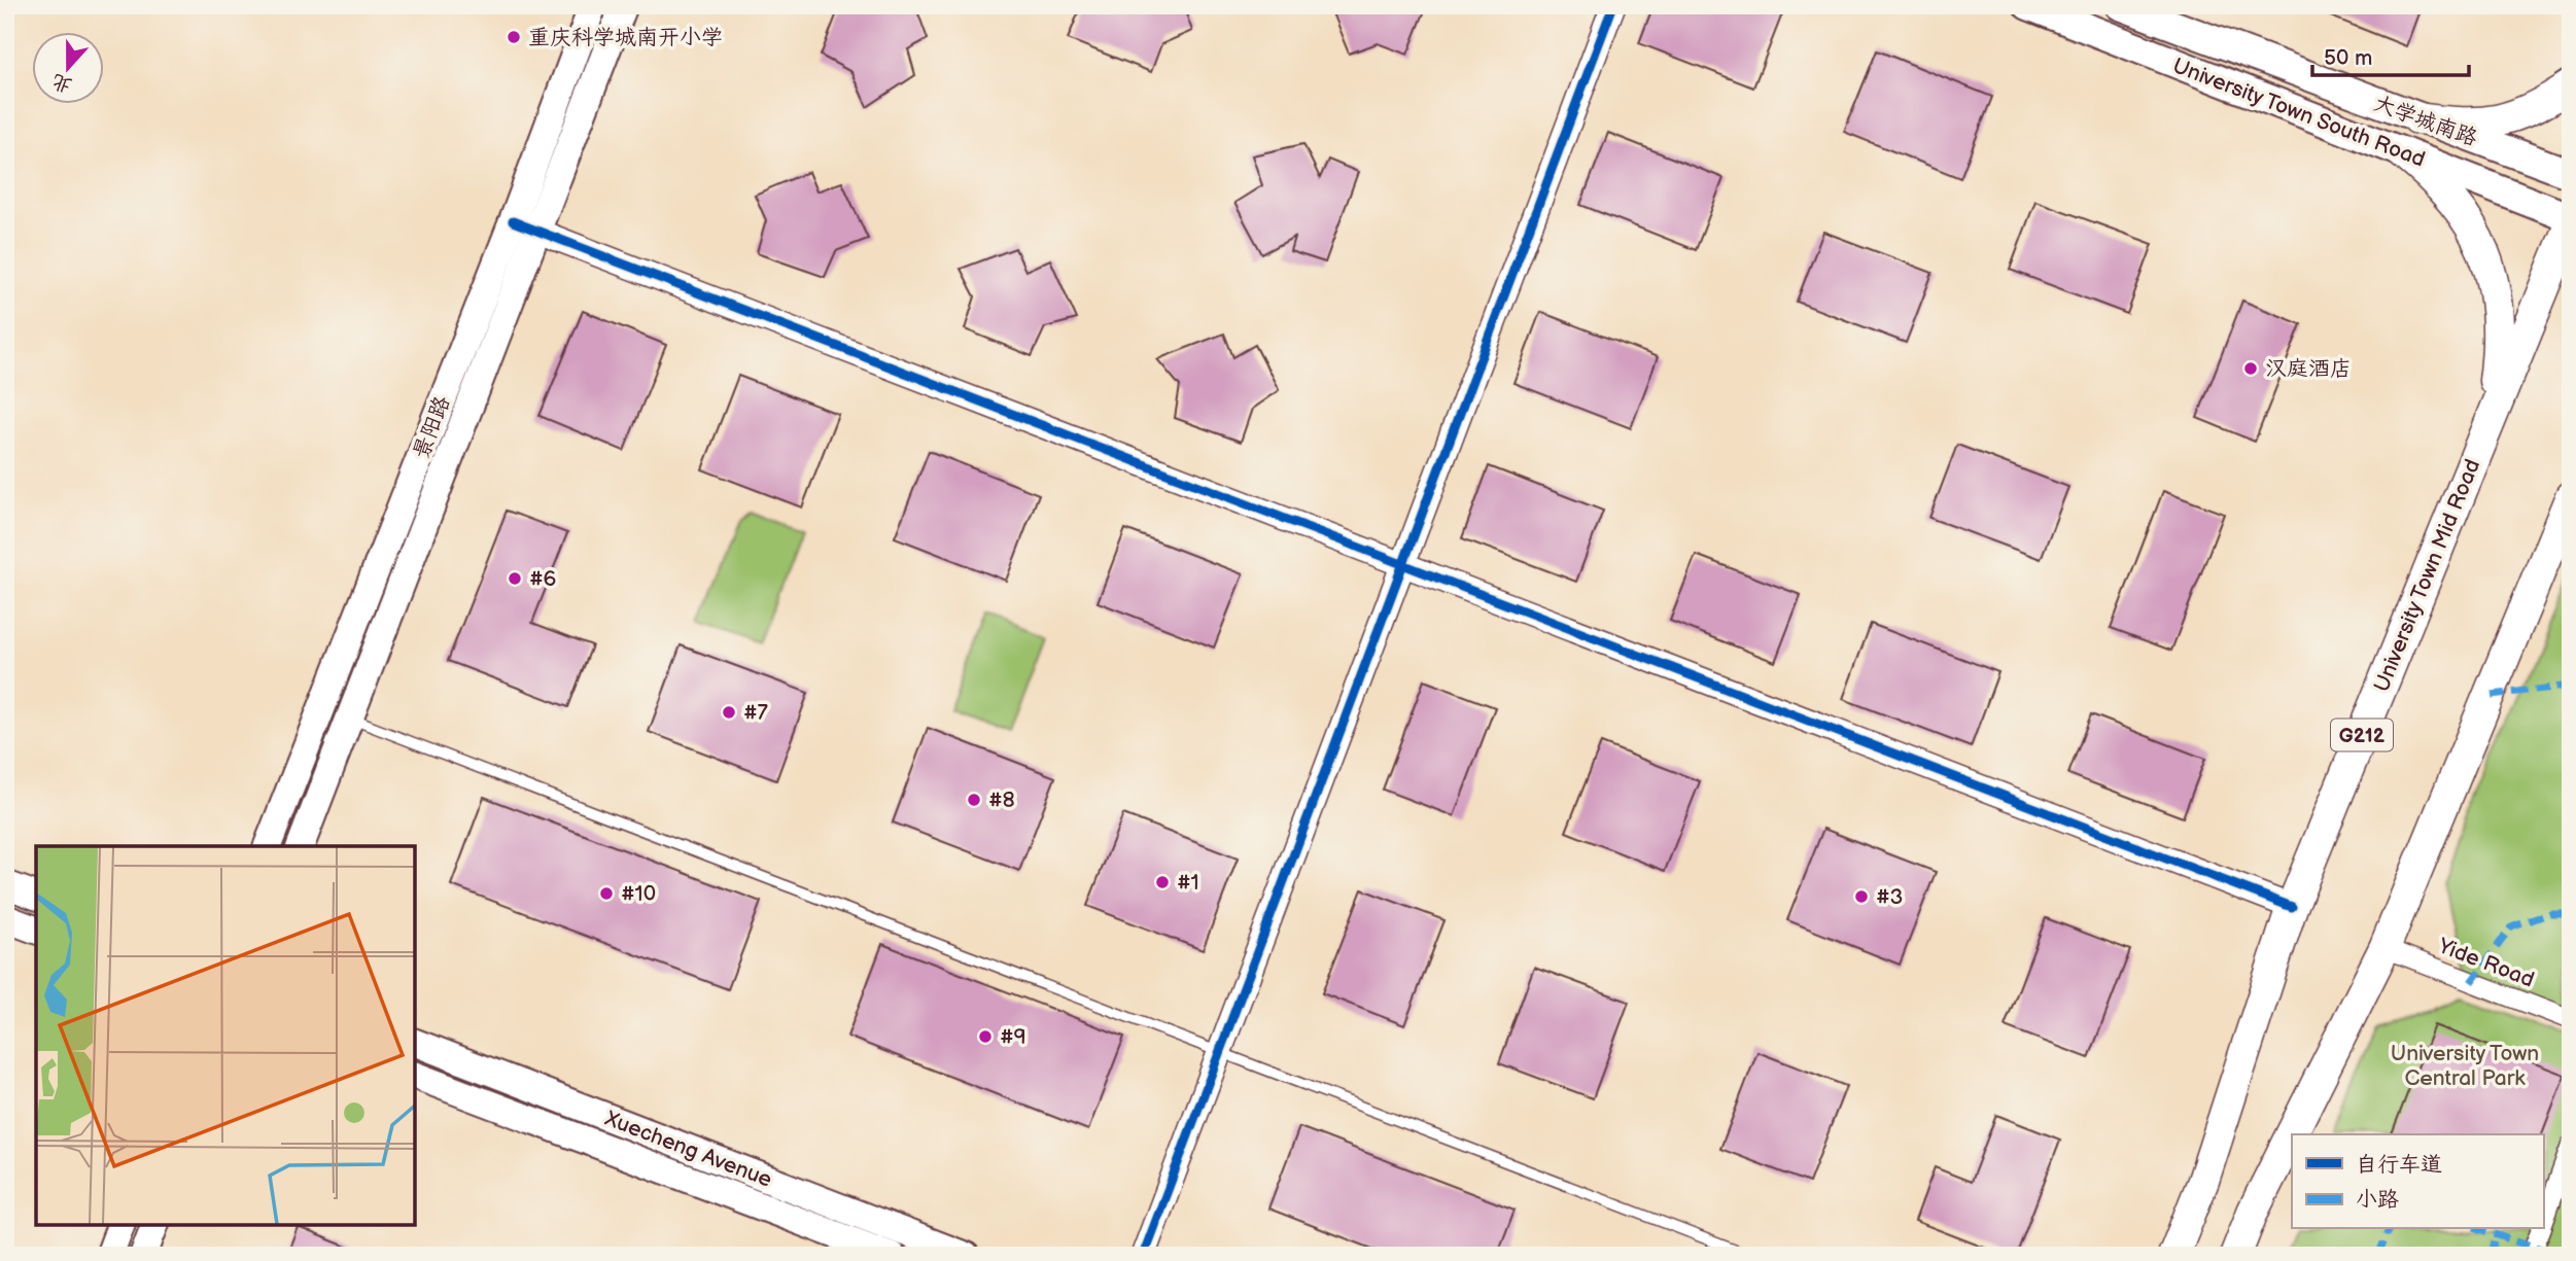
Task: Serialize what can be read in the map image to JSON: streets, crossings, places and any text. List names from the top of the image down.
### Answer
{
  "streets": {
    "highway": ["University Town Mid Road", "G212"],
    "main road": [
      "University Town South Road",
      "大学城南路",
      "景阳路",
      "Xuecheng Avenue"
    ],
    "street": ["Yide Road"]
  },
  "crossings": [
    ["University Town South Road", "University Town Mid Road"]
  ],
  "parks": ["University Town Central Park"],
  "places": [
    "重庆科学城南开小学",
    "汉庭酒店",
    "#6",
    "#7",
    "#8",
    "#1",
    "#10",
    "#3",
    "#9"
  ],
  "legend": ["自行车道", "小路"],
  "scale_bar": "50 m",
  "north": "bottom"
}
